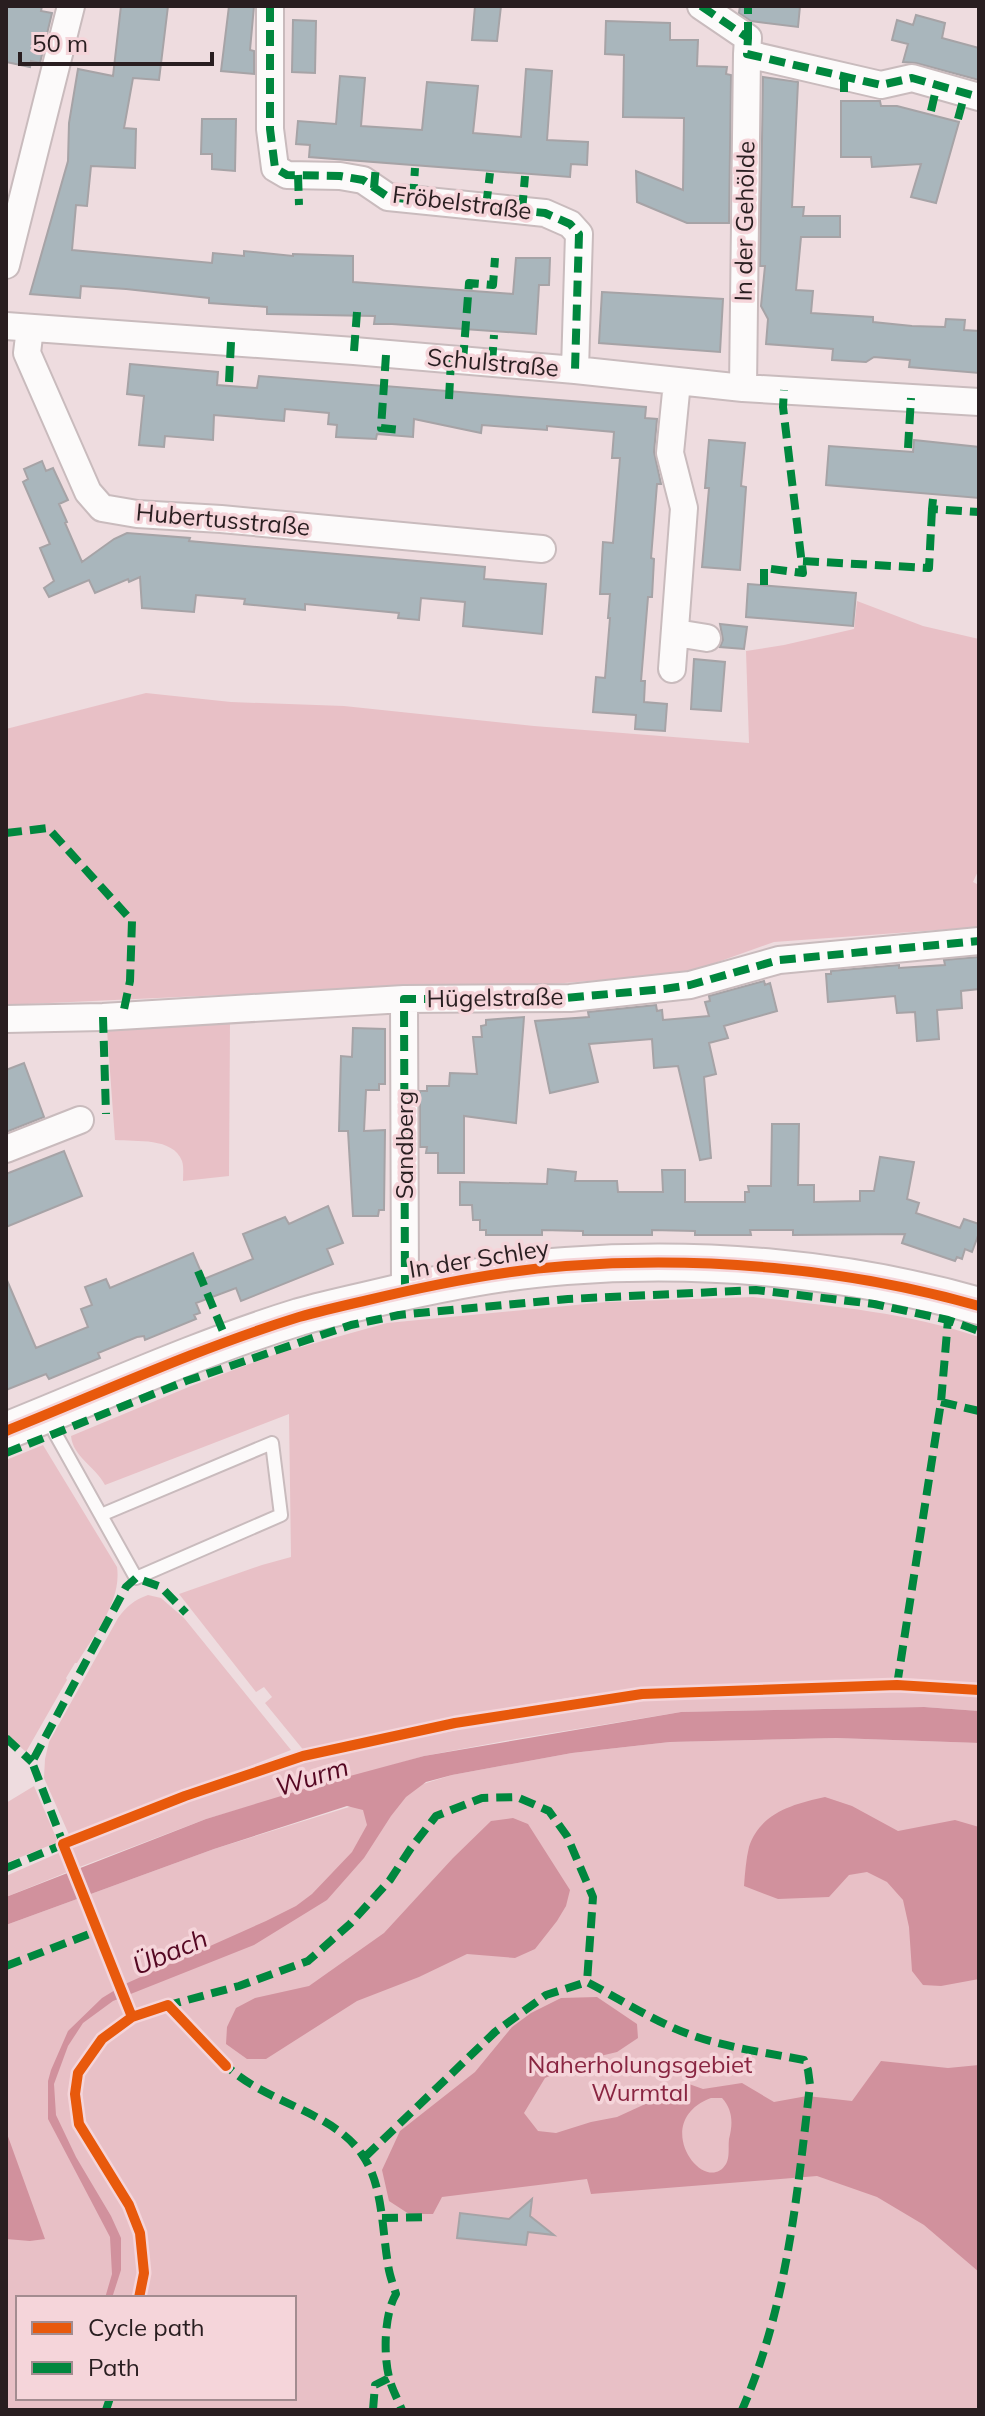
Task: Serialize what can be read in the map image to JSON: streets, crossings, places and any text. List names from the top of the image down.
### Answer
{
  "streets": {
    "street": [
      "Fröbelstraße",
      "In der Gehölde",
      "Schulstraße",
      "Hubertusstraße",
      "Hügelstraße",
      "Sandberg",
      "In der Schley"
    ]
  },
  "crossings": [
    ["Fröbelstraße", "Schulstraße"],
    ["In der Gehölde", "Schulstraße"],
    ["Schulstraße", "Hubertusstraße"],
    ["Hügelstraße", "Sandberg"],
    ["Sandberg", "In der Schley"]
  ],
  "water": ["Wurm", "Übach"],
  "parks": ["Naherholungsgebiet Wurmtal"],
  "legend": ["Cycle path", "Path"],
  "scale_bar": "50 m"
}
